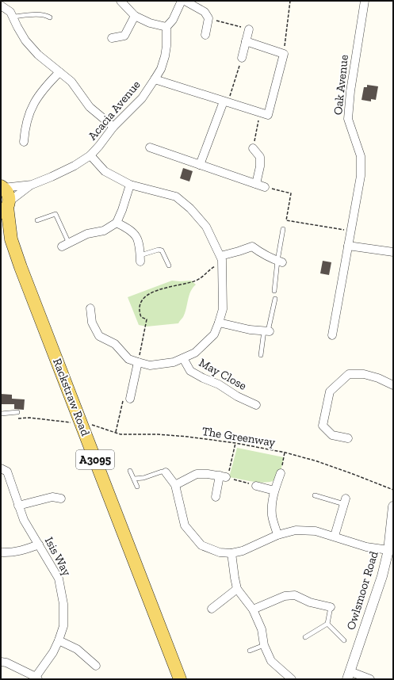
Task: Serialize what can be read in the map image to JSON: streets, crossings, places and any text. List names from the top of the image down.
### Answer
{
  "streets": {
    "main road": ["Rackstraw Road", "A3095"],
    "street": [
      "Oak Avenue",
      "Acacia Avenue",
      "May Close",
      "Isis Way",
      "Owlsmoor Road"
    ],
    "path": ["The Greenway"]
  },
  "crossings": [
    ["Acacia Avenue", "Rackstraw Road"]
  ]
}
